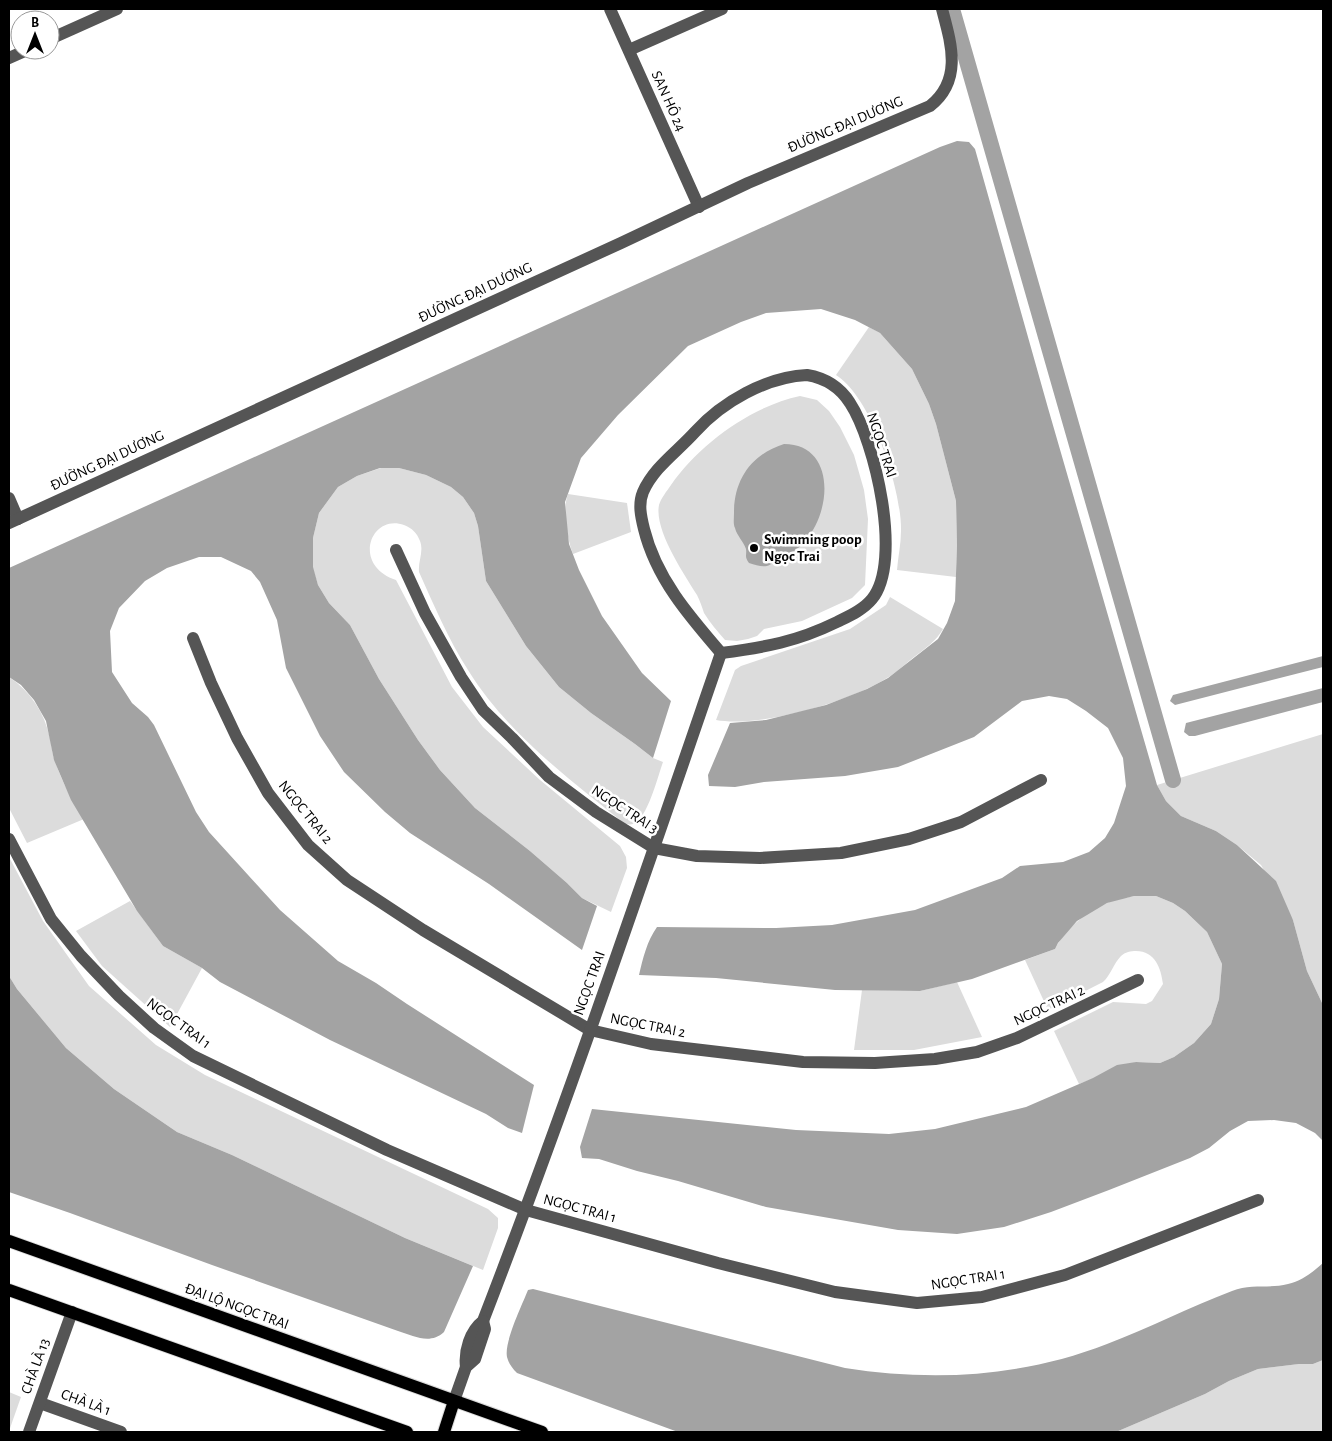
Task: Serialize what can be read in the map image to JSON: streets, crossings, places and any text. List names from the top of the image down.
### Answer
{
  "streets": {
    "main road": ["ĐẠI LỘ NGỌC TRAI"],
    "street": [
      "SAN HÔ 24",
      "ĐƯỜNG ĐẠI DƯƠNG",
      "NGỌC TRAI",
      "NGỌC TRAI 3",
      "NGỌC TRAI 2",
      "NGỌC TRAI 1",
      "CHÀ LÀ 13",
      "CHÀ LÀ 1"
    ]
  },
  "crossings": [
    ["SAN HÔ 24", "ĐƯỜNG ĐẠI DƯƠNG"],
    ["NGỌC TRAI", "NGỌC TRAI 3"],
    ["NGỌC TRAI", "NGỌC TRAI 2"],
    ["NGỌC TRAI", "NGỌC TRAI 1"],
    ["NGỌC TRAI", "ĐẠI LỘ NGỌC TRAI"],
    ["CHÀ LÀ 13", "CHÀ LÀ 1"]
  ],
  "places": ["Swimming poop Ngọc Trai"],
  "north": "top"
}
